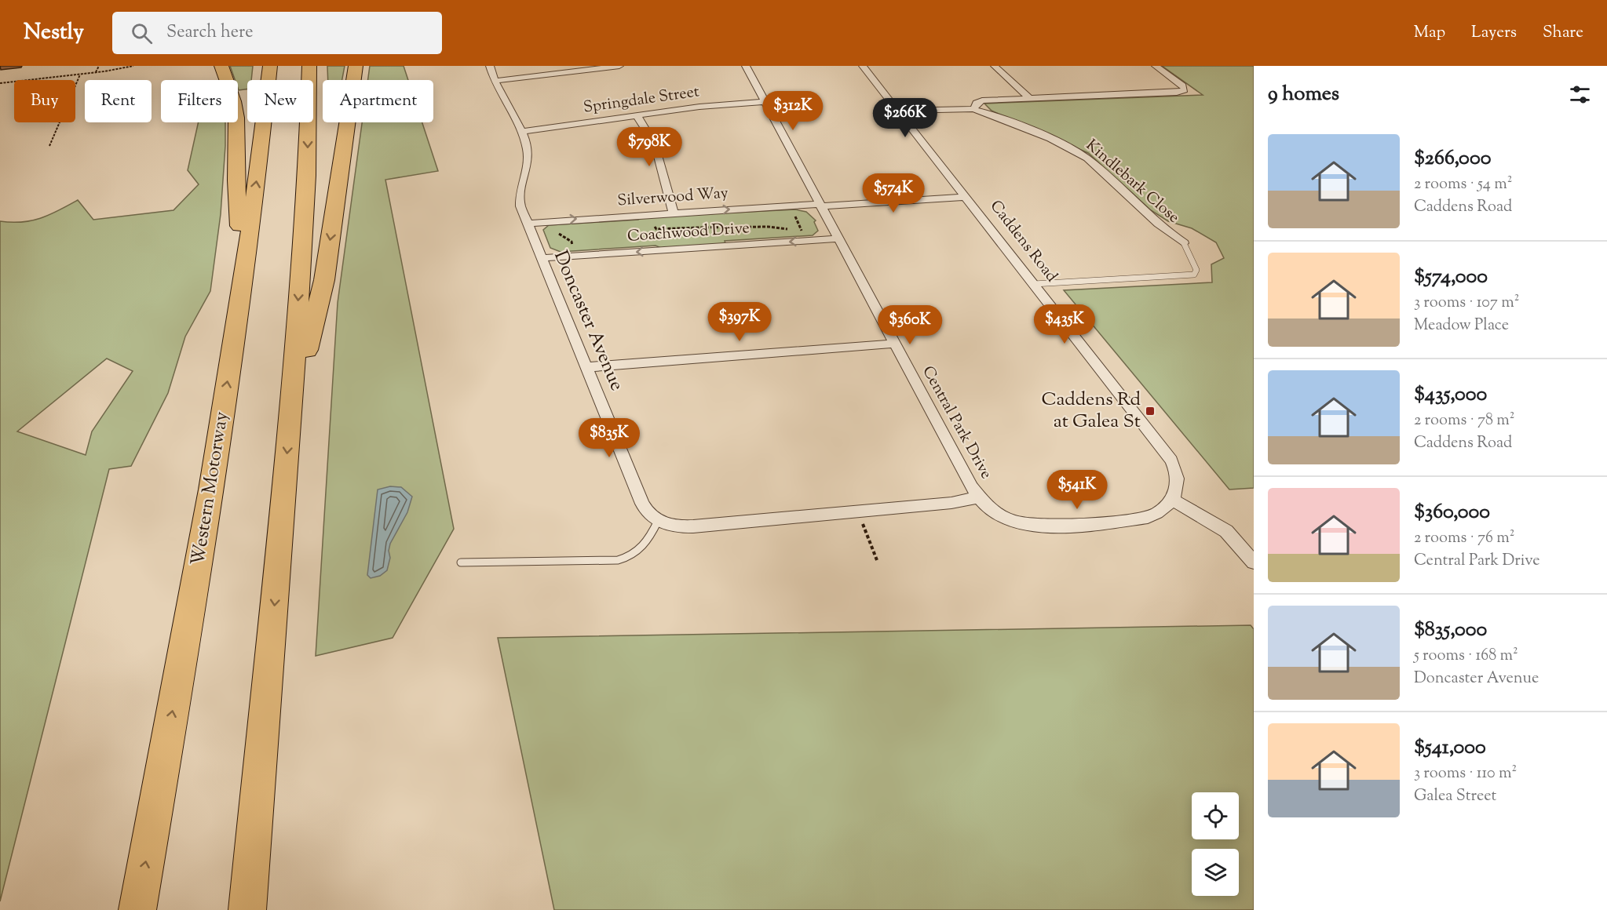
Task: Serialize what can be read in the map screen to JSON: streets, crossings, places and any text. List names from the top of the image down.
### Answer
{
  "streets": {
    "highway": ["Western Motorway"],
    "street": [
      "Springdale Street",
      "Kindlebark Close",
      "Silverwood Way",
      "Coachwood Drive",
      "Caddens Road",
      "Doncaster Avenue",
      "Central Park Drive"
    ]
  },
  "crossings": [
    ["Springdale Street", "Doncaster Avenue"],
    ["Springdale Street", "Central Park Drive"],
    ["Kindlebark Close", "Caddens Road"],
    ["Silverwood Way", "Caddens Road"],
    ["Silverwood Way", "Doncaster Avenue"],
    ["Silverwood Way", "Central Park Drive"],
    ["Coachwood Drive", "Doncaster Avenue"],
    ["Coachwood Drive", "Central Park Drive"]
  ],
  "one_way": ["Silverwood Way"],
  "places": {
    "transit": ["Caddens Rd at Galea St"]
  },
  "page": {
    "header": "Nestly",
    "search": "Search here",
    "nav": ["Map", "Layers", "Share"],
    "heading": "9 homes",
    "chip": [
      "Buy",
      "Rent",
      "Filters",
      "New",
      "Apartment"
    ],
    "price": [
      "$312K",
      "$266K",
      "$798K",
      "$574K",
      "$397K",
      "$435K",
      "$360K",
      "$835K",
      "$541K"
    ],
    "list": [
      {
        "name": "$266,000",
        "note": "2 rooms · 54 m² · Caddens Road"
      },
      {
        "name": "$574,000",
        "note": "3 rooms · 107 m² · Meadow Place"
      },
      {
        "name": "$435,000",
        "note": "2 rooms · 78 m² · Caddens Road"
      },
      {
        "name": "$360,000",
        "note": "2 rooms · 76 m² · Central Park Drive"
      },
      {
        "name": "$835,000",
        "note": "5 rooms · 168 m² · Doncaster Avenue"
      },
      {
        "name": "$541,000",
        "note": "3 rooms · 110 m² · Galea Street"
      }
    ]
  }
}
